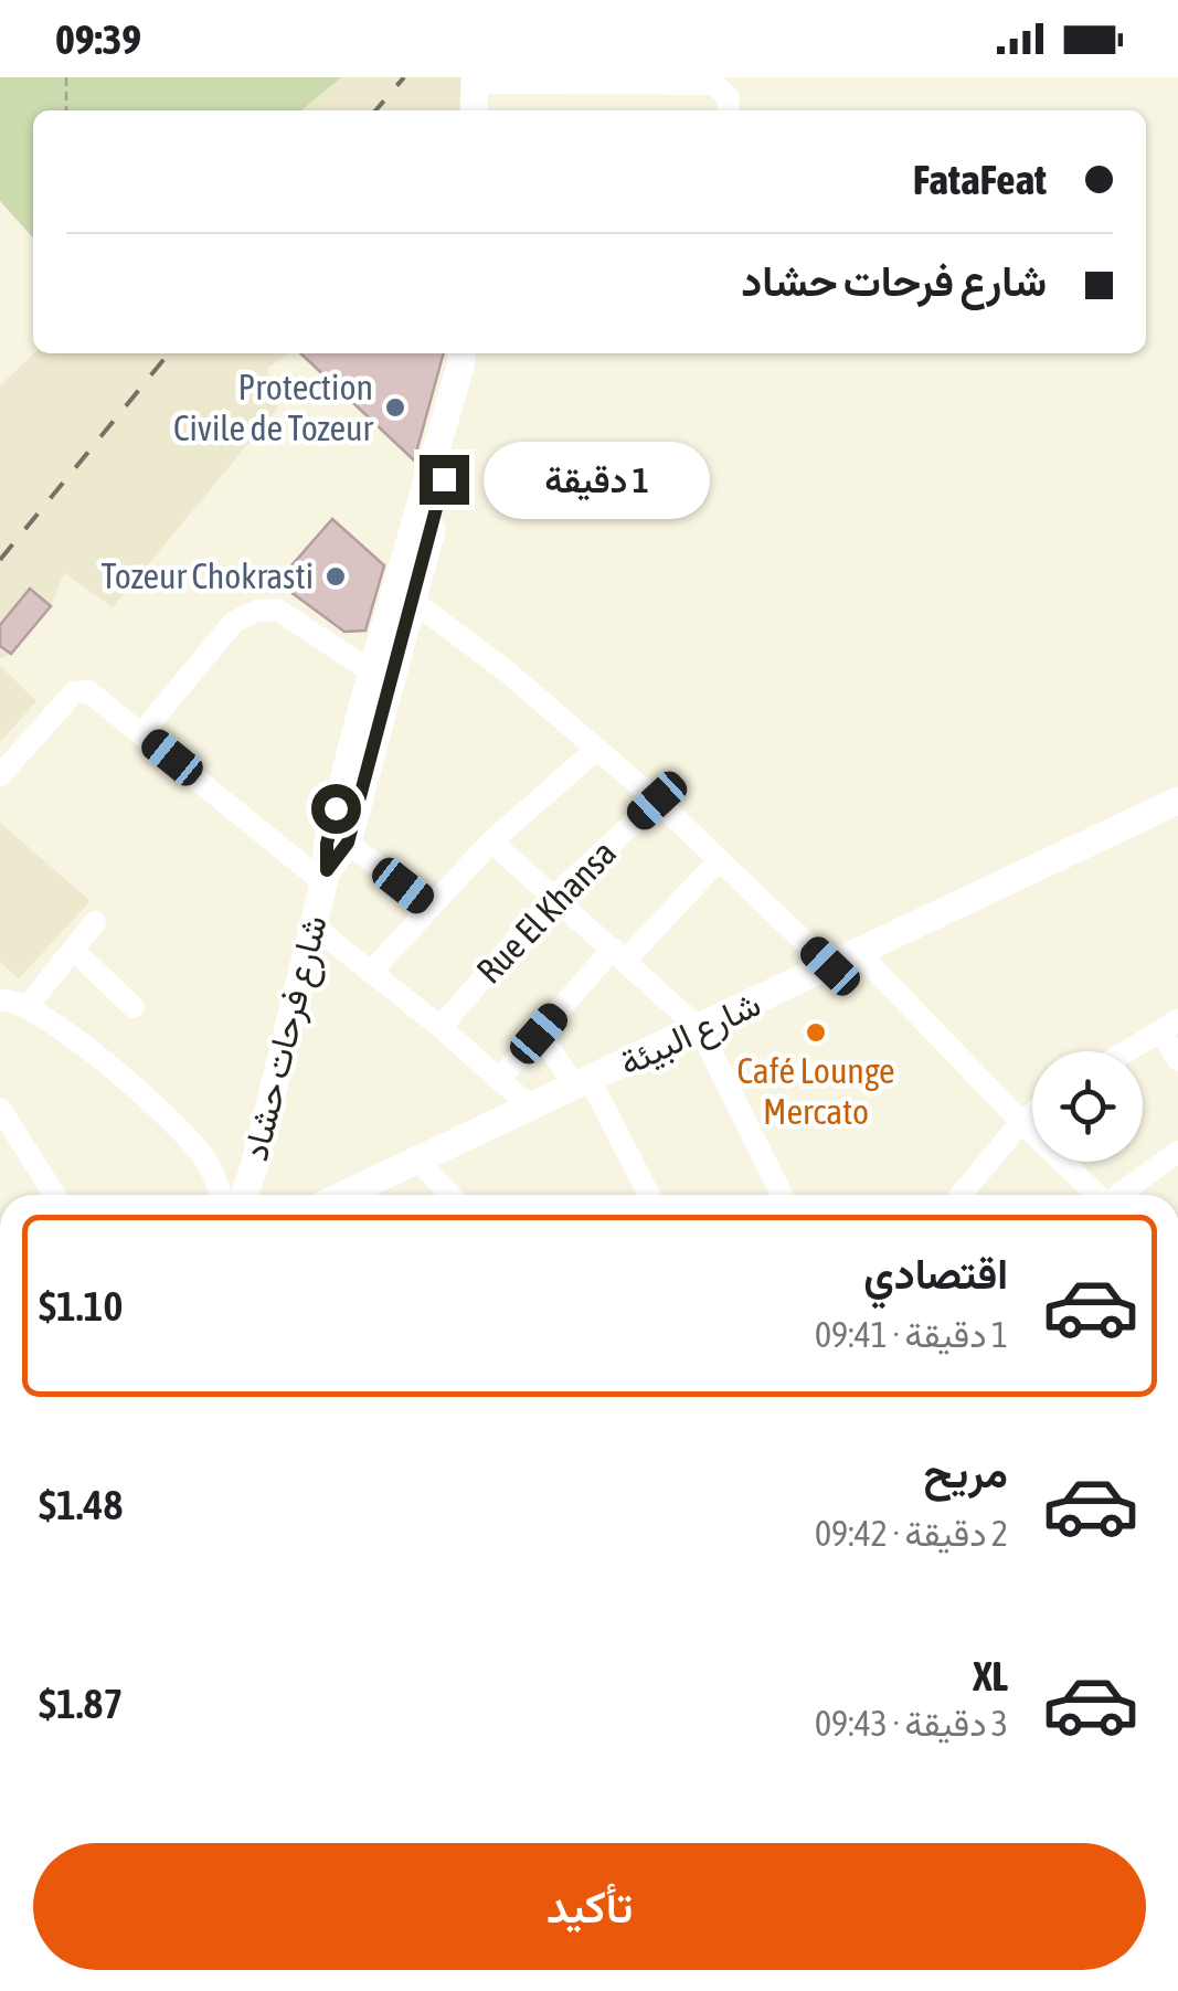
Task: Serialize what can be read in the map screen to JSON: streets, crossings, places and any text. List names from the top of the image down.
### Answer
{
  "streets": {
    "main road": ["شارع البيئة", "شارع فرحات حشاد"],
    "street": ["Rue El Khansa"]
  },
  "places": ["Protection Civile de Tozeur", "Tozeur Chokrasti", "Café Lounge Mercato"],
  "page": {
    "status": "09:39",
    "banner": ["FataFeat", "شارع فرحات حشاد"],
    "bubble": "1 دقيقة",
    "list": [
      {
        "name": "اقتصادي",
        "note": "1 دقيقة · 09:41",
        "value": "$1.10"
      },
      {
        "name": "مريح",
        "note": "2 دقيقة · 09:42",
        "value": "$1.48"
      },
      {
        "name": "XL",
        "note": "3 دقيقة · 09:43",
        "value": "$1.87"
      }
    ],
    "buttons": "تأكيد"
  }
}
